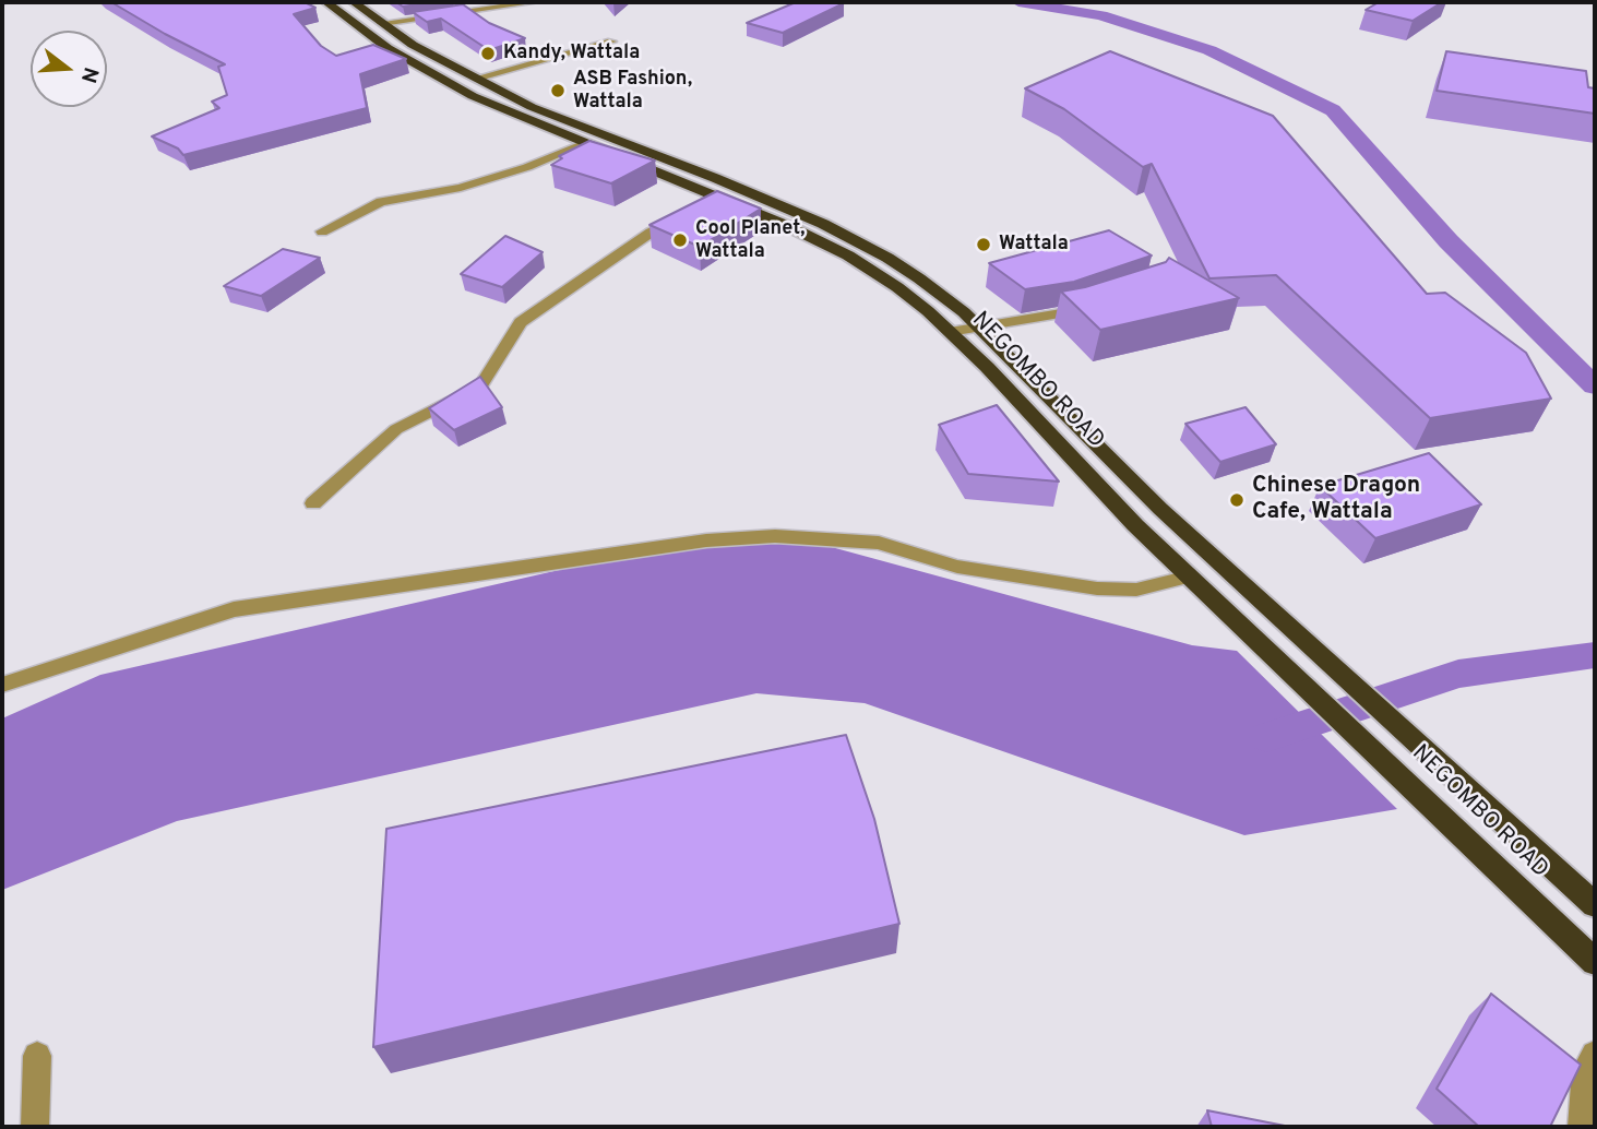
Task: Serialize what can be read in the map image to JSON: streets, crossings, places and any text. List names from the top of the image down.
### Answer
{
  "streets": {
    "highway": ["NEGOMBO ROAD"]
  },
  "places": [
    "Kandy, Wattala",
    "ASB Fashion, Wattala",
    "Cool Planet, Wattala",
    "Wattala",
    "Chinese Dragon Cafe, Wattala"
  ],
  "north": "right"
}
